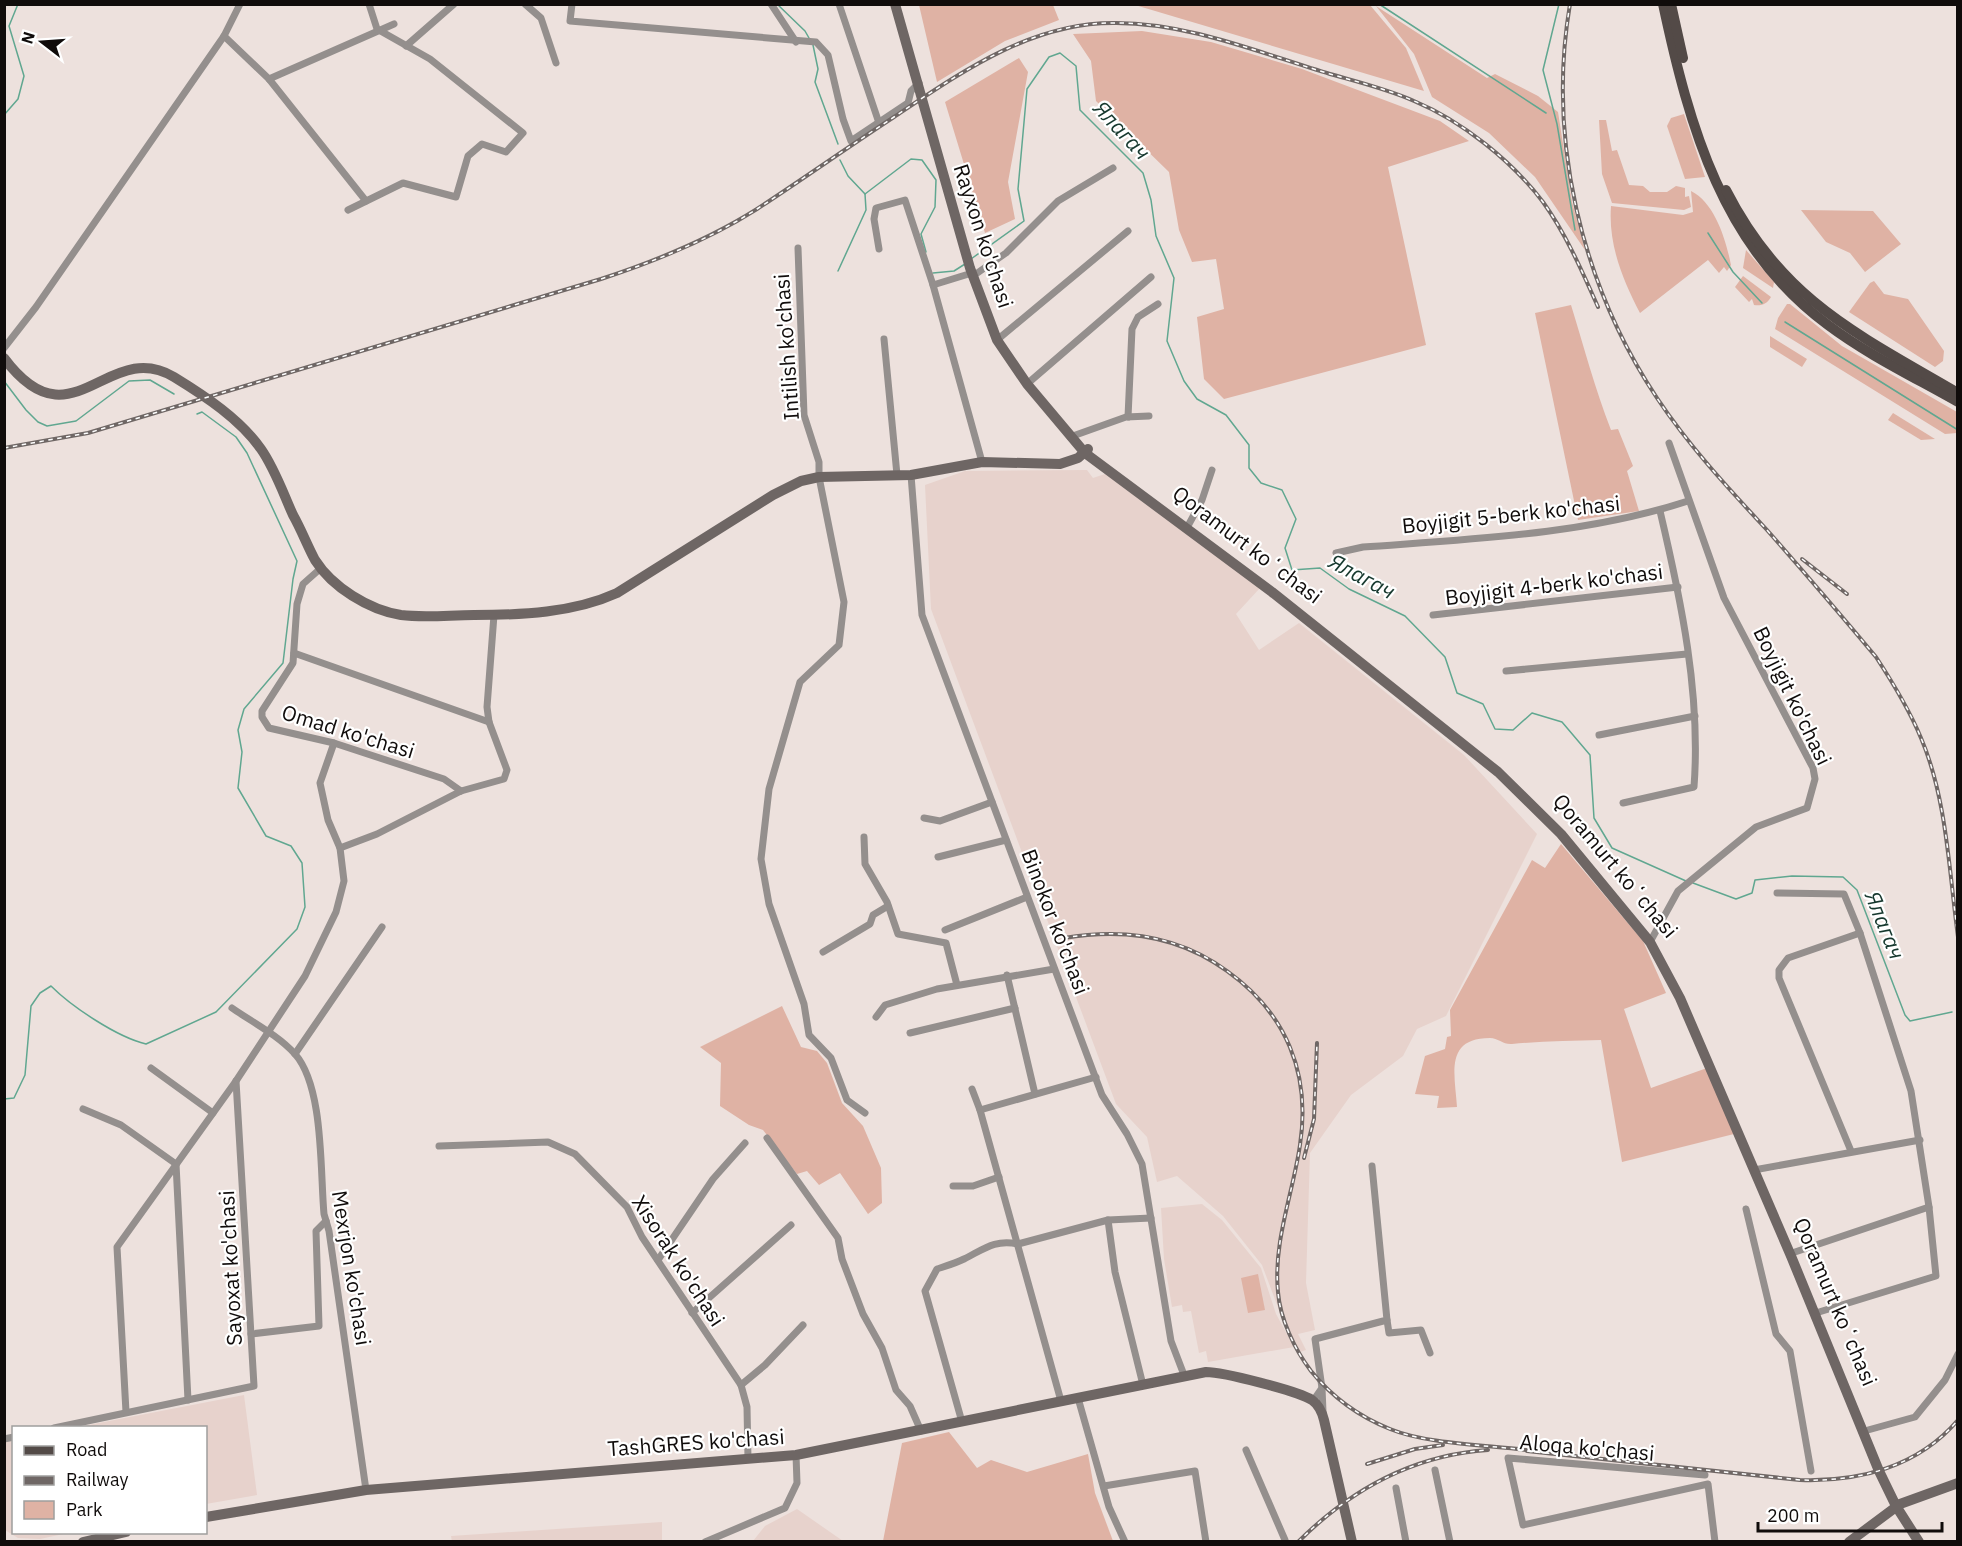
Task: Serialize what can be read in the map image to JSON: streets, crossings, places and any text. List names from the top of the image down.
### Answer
{
  "streets": {
    "main road": ["Rayxon ko'chasi", "Qoramurt koʻchasi", "TashGRES ko'chasi"],
    "street": [
      "Intilish ko'chasi",
      "Boyjigit 5-berk ko'chasi",
      "Boyjigit 4-berk ko'chasi",
      "Boyjigit ko'chasi",
      "Omad ko'chasi",
      "Binokor ko'chasi",
      "Xisorak ko'chasi",
      "Sayoxat ko'chasi",
      "Mexrjon ko'chasi",
      "Aloqa ko'chasi"
    ]
  },
  "crossings": [
    ["Rayxon ko'chasi", "Qoramurt koʻchasi"],
    ["Boyjigit 5-berk ko'chasi", "Boyjigit ko'chasi"],
    ["Qoramurt koʻchasi", "Boyjigit ko'chasi"],
    ["Binokor ko'chasi", "TashGRES ko'chasi"],
    ["Xisorak ko'chasi", "TashGRES ko'chasi"],
    ["Mexrjon ko'chasi", "TashGRES ko'chasi"]
  ],
  "water": ["Ялагач"],
  "legend": ["Road", "Railway", "Park"],
  "scale_bar": "200 m",
  "north": "left"
}
